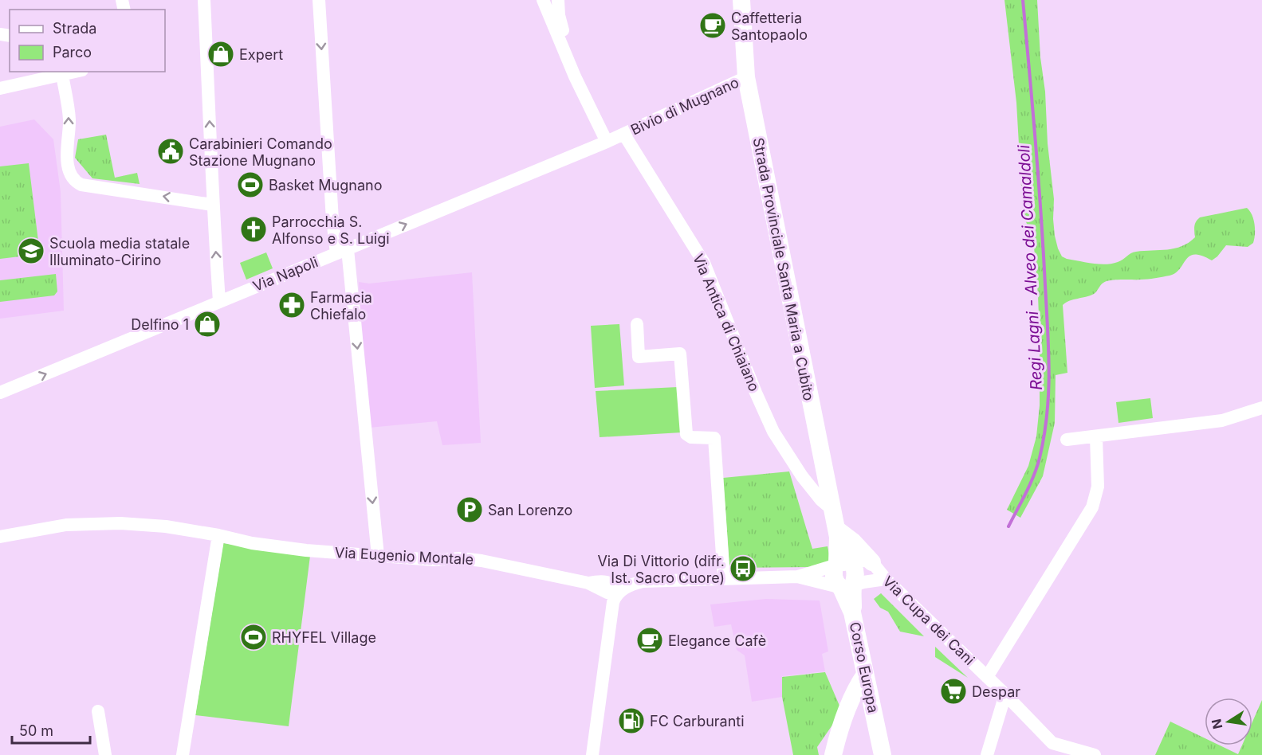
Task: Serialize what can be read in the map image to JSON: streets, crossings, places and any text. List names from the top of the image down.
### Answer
{
  "streets": {
    "main road": ["Strada Provinciale Santa Maria a Cubito", "Corso Europa"],
    "street": [
      "Bivio di Mugnano",
      "Via Napoli",
      "Via Antica di Chiaiano",
      "Via Eugenio Montale",
      "Via Cupa dei Cani"
    ]
  },
  "crossings": [
    ["Bivio di Mugnano", "Strada Provinciale Santa Maria a Cubito"],
    ["Bivio di Mugnano", "Via Napoli"],
    ["Bivio di Mugnano", "Via Antica di Chiaiano"],
    ["Strada Provinciale Santa Maria a Cubito", "Via Antica di Chiaiano"],
    ["Strada Provinciale Santa Maria a Cubito", "Via Cupa dei Cani"],
    ["Strada Provinciale Santa Maria a Cubito", "Corso Europa"],
    ["Via Napoli", "Via Antica di Chiaiano"]
  ],
  "one_way": ["Via Napoli"],
  "water": ["Regi Lagni - Alveo dei Camaldoli"],
  "places": {
    "cafe": ["Caffetteria Santopaolo", "Elegance Cafè"],
    "shop": ["Expert", "Delfino 1"],
    "public building": ["Carabinieri Comando Stazione Mugnano"],
    "sports": ["Basket Mugnano", "RHYFEL Village"],
    "church": ["Parrocchia S. Alfonso e S. Luigi"],
    "school or university": ["Scuola media statale Illuminato-Cirino"],
    "pharmacy": ["Farmacia Chiefalo"],
    "parking": ["San Lorenzo"],
    "bus stop": ["Via Di Vittorio (difr. Ist. Sacro Cuore)"],
    "supermarket": ["Despar"],
    "fuel station": ["FC Carburanti"]
  },
  "legend": ["Strada", "Parco"],
  "scale_bar": "50 m",
  "north": "left"
}
